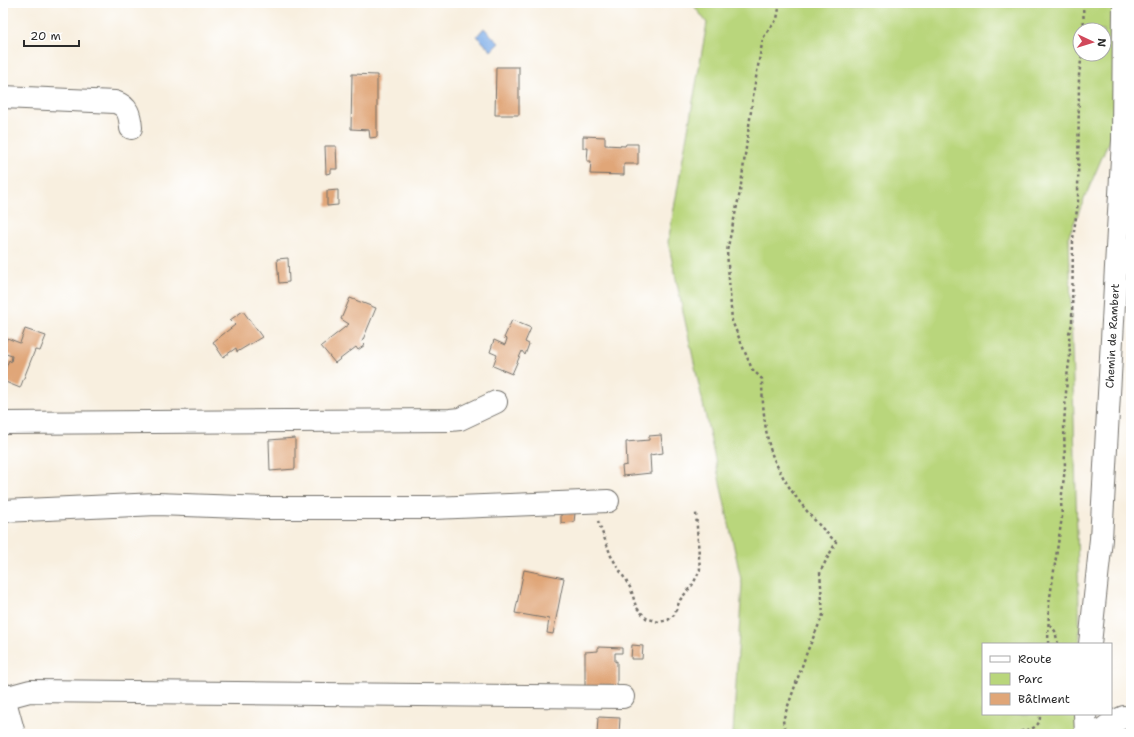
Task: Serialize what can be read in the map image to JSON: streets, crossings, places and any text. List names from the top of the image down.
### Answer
{
  "streets": {
    "street": ["Chemin de Rambert"]
  },
  "legend": ["Route", "Parc", "Bâtiment"],
  "scale_bar": "20 m",
  "north": "right"
}
